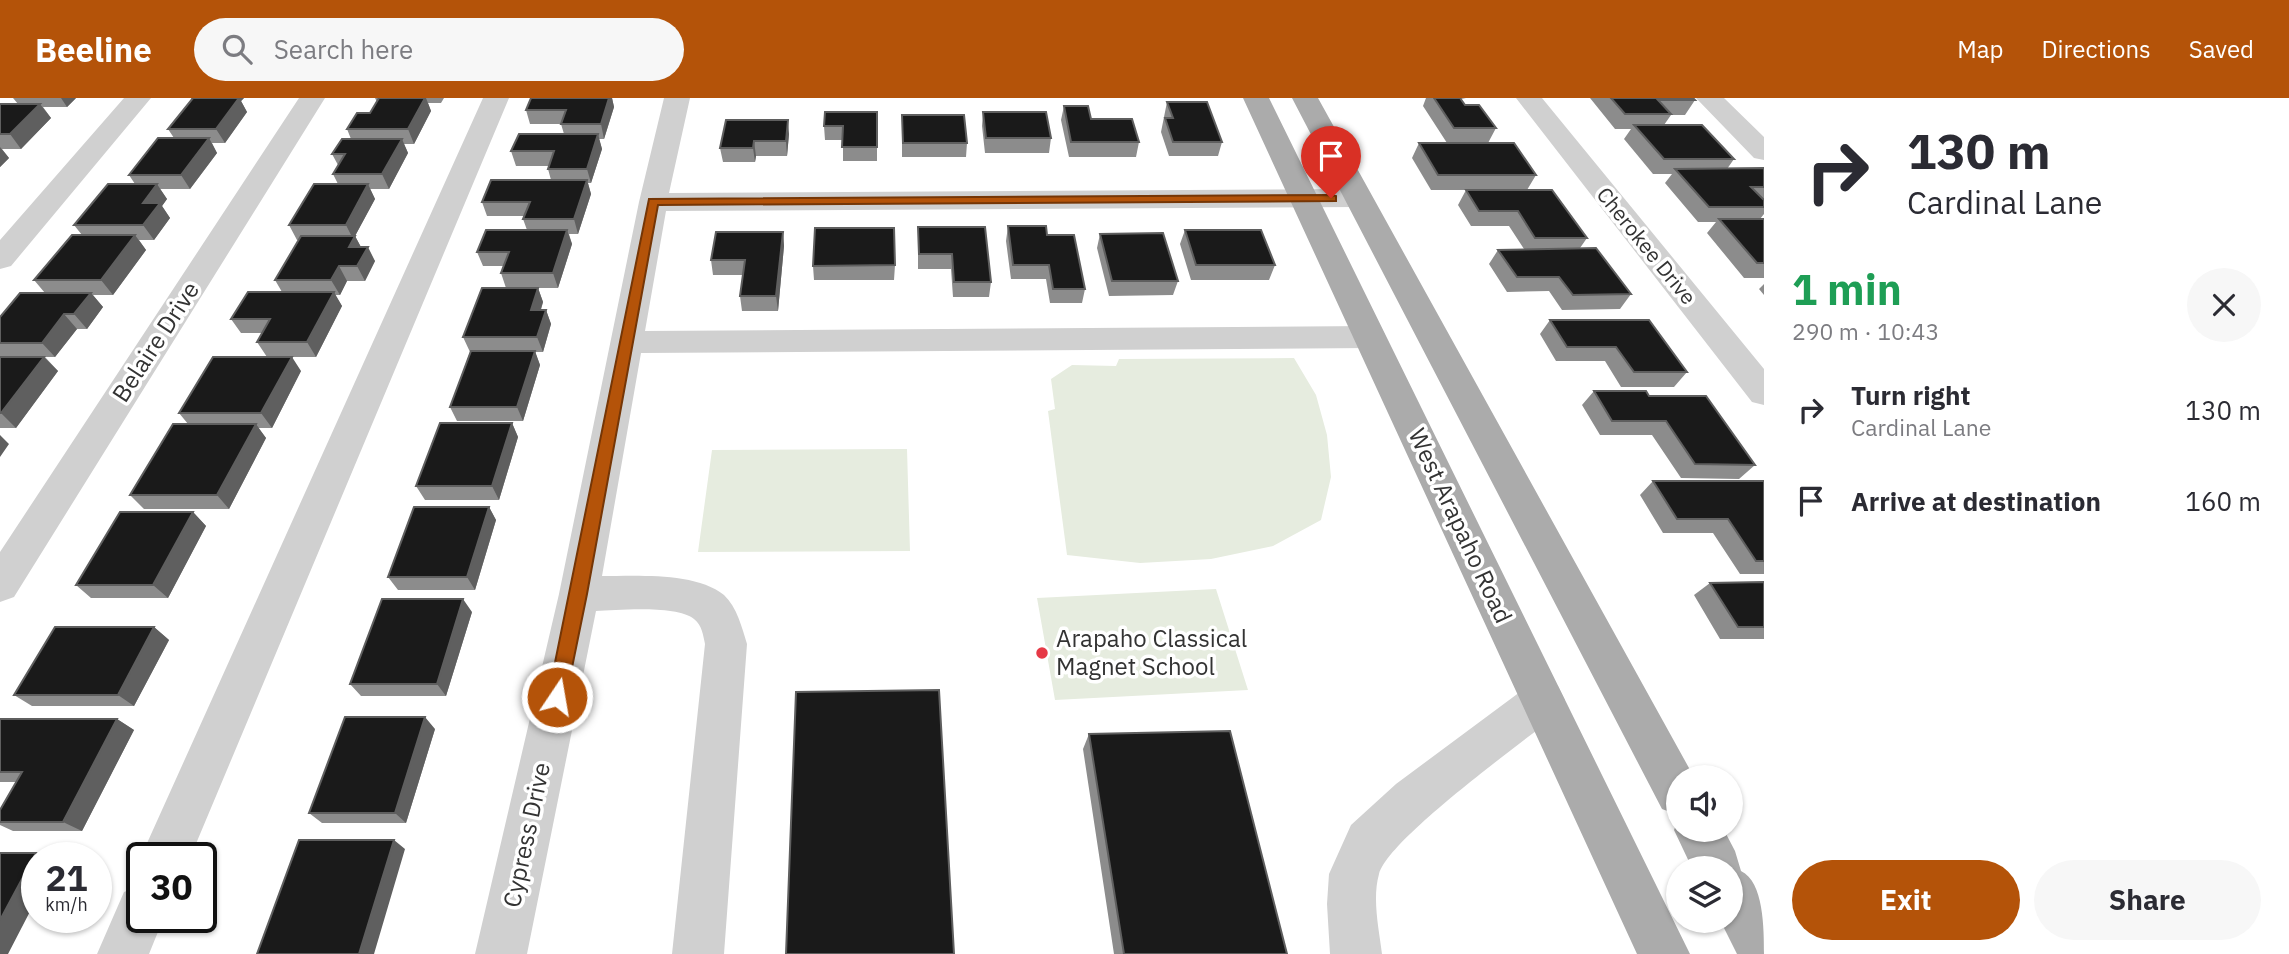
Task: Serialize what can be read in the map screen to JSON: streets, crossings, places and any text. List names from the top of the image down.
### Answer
{
  "streets": {
    "main road": ["West Arapaho Road"],
    "street": ["Cherokee Drive", "Belaire Drive", "Cypress Drive"]
  },
  "places": ["Arapaho Classical Magnet School"],
  "page": {
    "header": "Beeline",
    "search": "Search here",
    "nav": ["Map", "Directions", "Saved"],
    "turn": ["130 m", "Cardinal Lane"],
    "heading": ["1 min", "290 m · 10:43"],
    "list": [
      {
        "name": "Turn right",
        "note": "Cardinal Lane",
        "value": "130 m"
      },
      {
        "name": "Arrive at destination",
        "value": "160 m"
      }
    ],
    "speed": "21 km/h",
    "limit": "30",
    "buttons": ["Exit", "Share"]
  }
}
